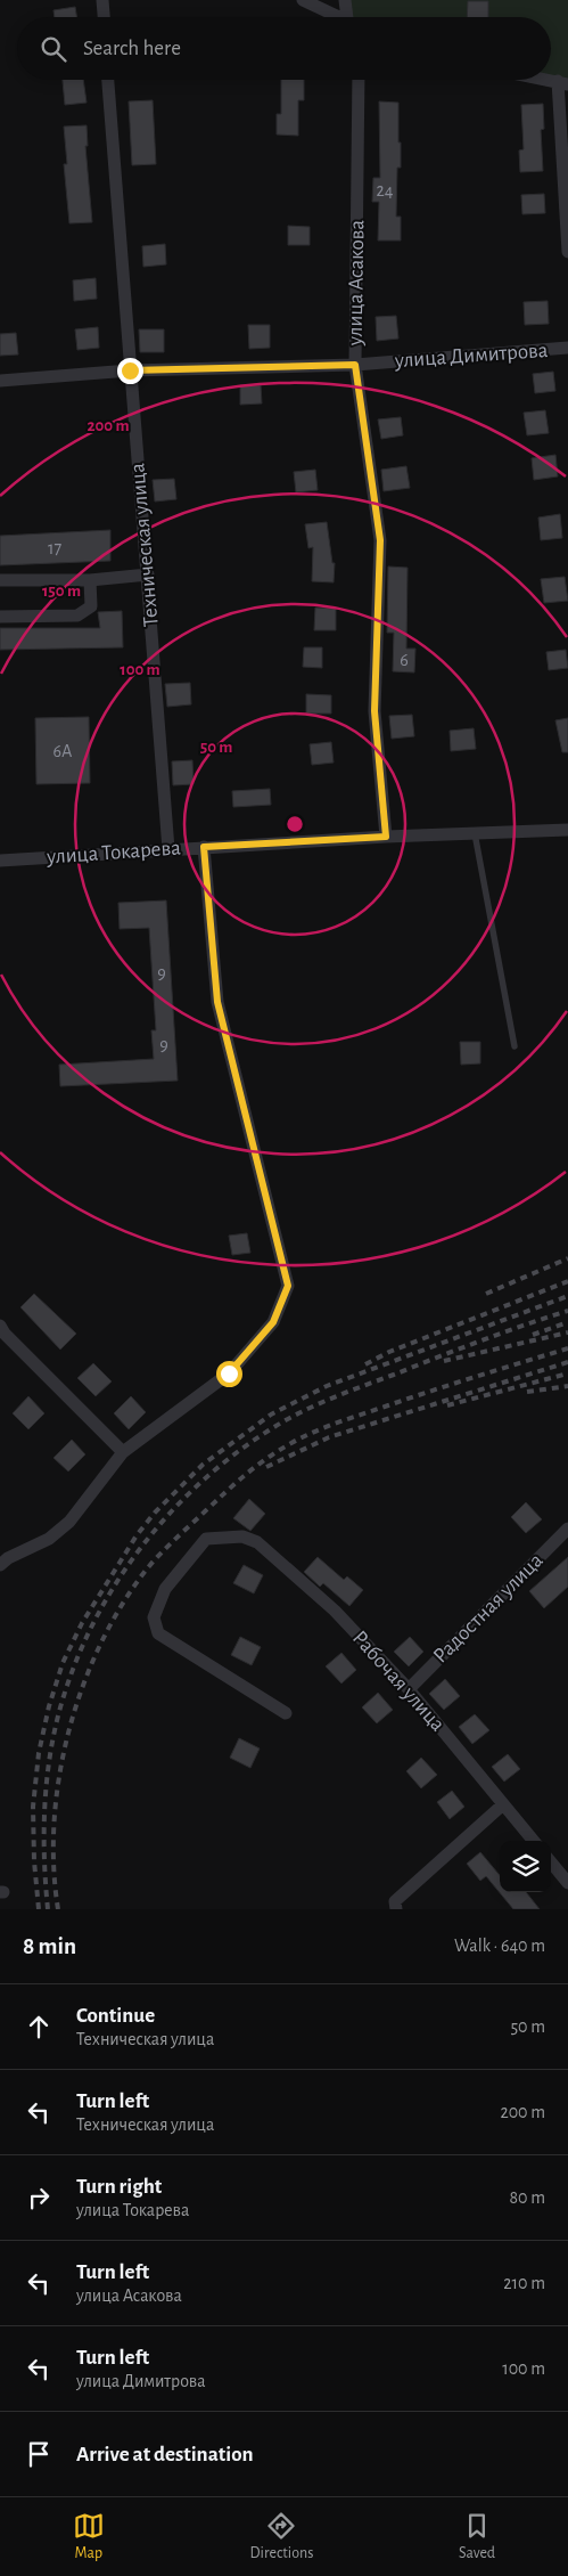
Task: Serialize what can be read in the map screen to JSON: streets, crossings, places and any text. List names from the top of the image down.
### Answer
{
  "streets": {
    "street": [
      "улица Асакова",
      "улица Димитрова",
      "Техническая улица",
      "улица Токарева",
      "Радостная улица",
      "Рабочая улица"
    ]
  },
  "crossings": [
    ["улица Асакова", "улица Димитрова"],
    ["улица Асакова", "улица Токарева"],
    ["улица Димитрова", "Техническая улица"],
    ["Техническая улица", "улица Токарева"],
    ["Радостная улица", "Рабочая улица"]
  ],
  "house_numbers": [
    "24",
    "17",
    "6",
    "6А",
    "9",
    "9"
  ],
  "page": {
    "search": "Search here",
    "heading": ["8 min", "Walk · 640 m"],
    "list": [
      ["Continue", "Техническая улица", "50 m"],
      ["Turn left", "Техническая улица", "200 m"],
      ["Turn right", "улица Токарева", "80 m"],
      ["Turn left", "улица Асакова", "210 m"],
      ["Turn left", "улица Димитрова", "100 m"],
      "Arrive at destination"
    ],
    "nav": ["Map", "Directions", "Saved"]
  },
  "rings": [
    "200 m",
    "150 m",
    "100 m",
    "50 m"
  ]
}
